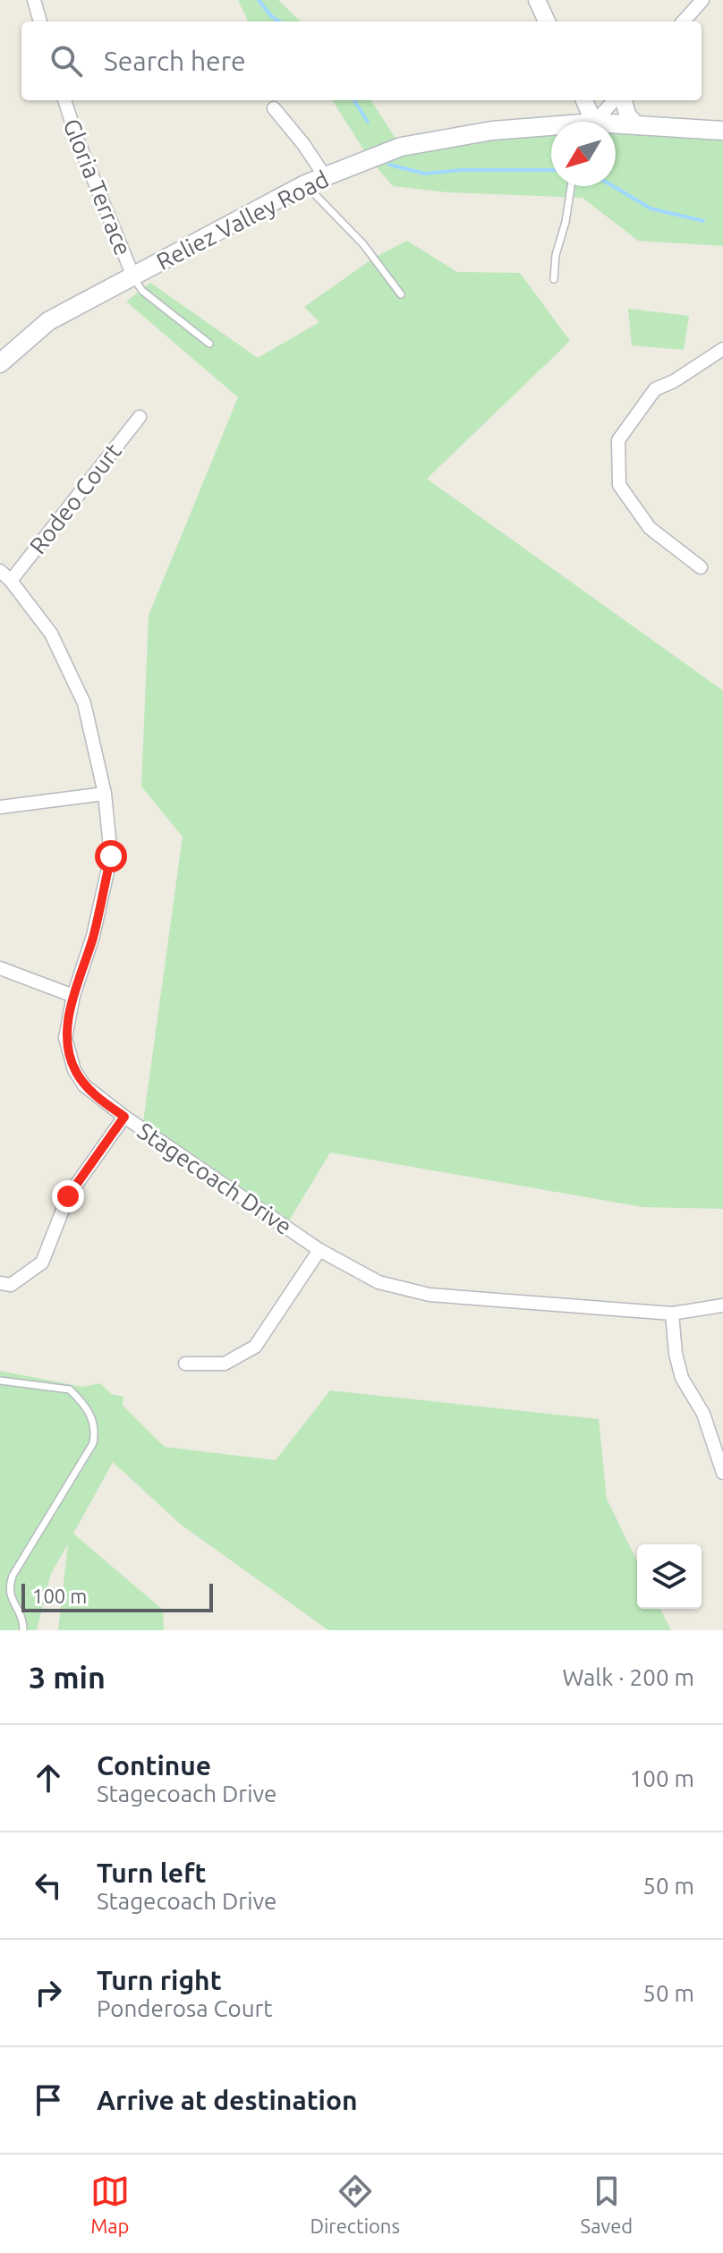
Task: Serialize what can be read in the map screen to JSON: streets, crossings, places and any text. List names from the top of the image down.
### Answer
{
  "streets": {
    "main road": ["Reliez Valley Road"],
    "street": ["Gloria Terrace", "Rodeo Court", "Stagecoach Drive"]
  },
  "crossings": [
    ["Gloria Terrace", "Reliez Valley Road"],
    ["Rodeo Court", "Stagecoach Drive"]
  ],
  "scale_bar": "100 m",
  "north": "bottom left",
  "page": {
    "search": "Search here",
    "scale": "100 m",
    "heading": ["3 min", "Walk · 200 m"],
    "list": [
      ["Continue", "Stagecoach Drive", "100 m"],
      ["Turn left", "Stagecoach Drive", "50 m"],
      ["Turn right", "Ponderosa Court", "50 m"],
      "Arrive at destination"
    ],
    "nav": ["Map", "Directions", "Saved"]
  }
}
